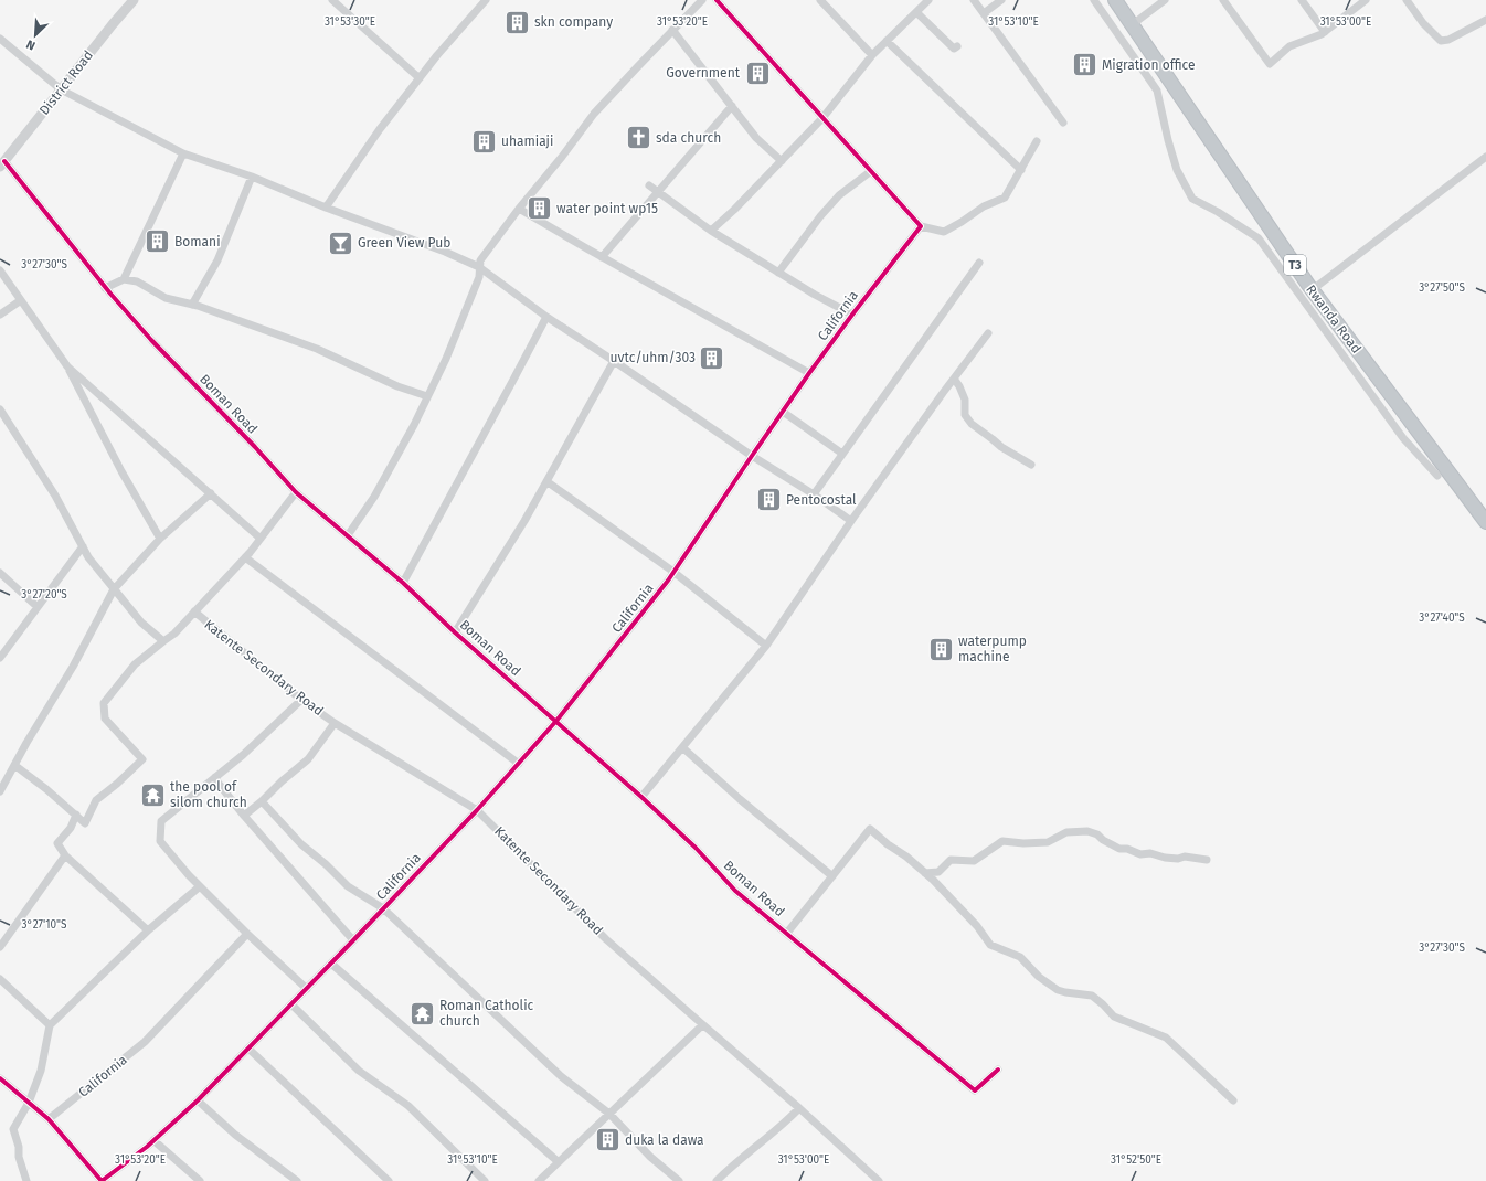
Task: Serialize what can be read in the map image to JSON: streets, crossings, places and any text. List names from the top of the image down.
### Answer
{
  "streets": {
    "highway": ["T3", "Rwanda Road"],
    "street": [
      "District Road",
      "California",
      "Boman Road",
      "Katente Secondary Road"
    ]
  },
  "crossings": [
    ["District Road", "Boman Road"],
    ["California", "Boman Road"],
    ["California", "Katente Secondary Road"]
  ],
  "places": {
    "building": [
      "skn company",
      "Migration office",
      "Government",
      "uhamiaji",
      "water point wp15",
      "Bomani",
      "uvtc/uhm/303",
      "Pentocostal",
      "waterpump machine",
      "duka la dawa"
    ],
    "church": ["sda church"],
    "bar": ["Green View Pub"],
    "temple": ["the pool of silom church", "Roman Catholic church"]
  },
  "north": "bottom left",
  "coordinates": [
    "31°53'30\"E",
    "31°53'20\"E",
    "31°53'10\"E",
    "31°53'00\"E",
    "3°27'30\"S",
    "3°27'50\"S",
    "3°27'20\"S",
    "3°27'40\"S",
    "3°27'10\"S",
    "31°52'50\"E"
  ]
}
